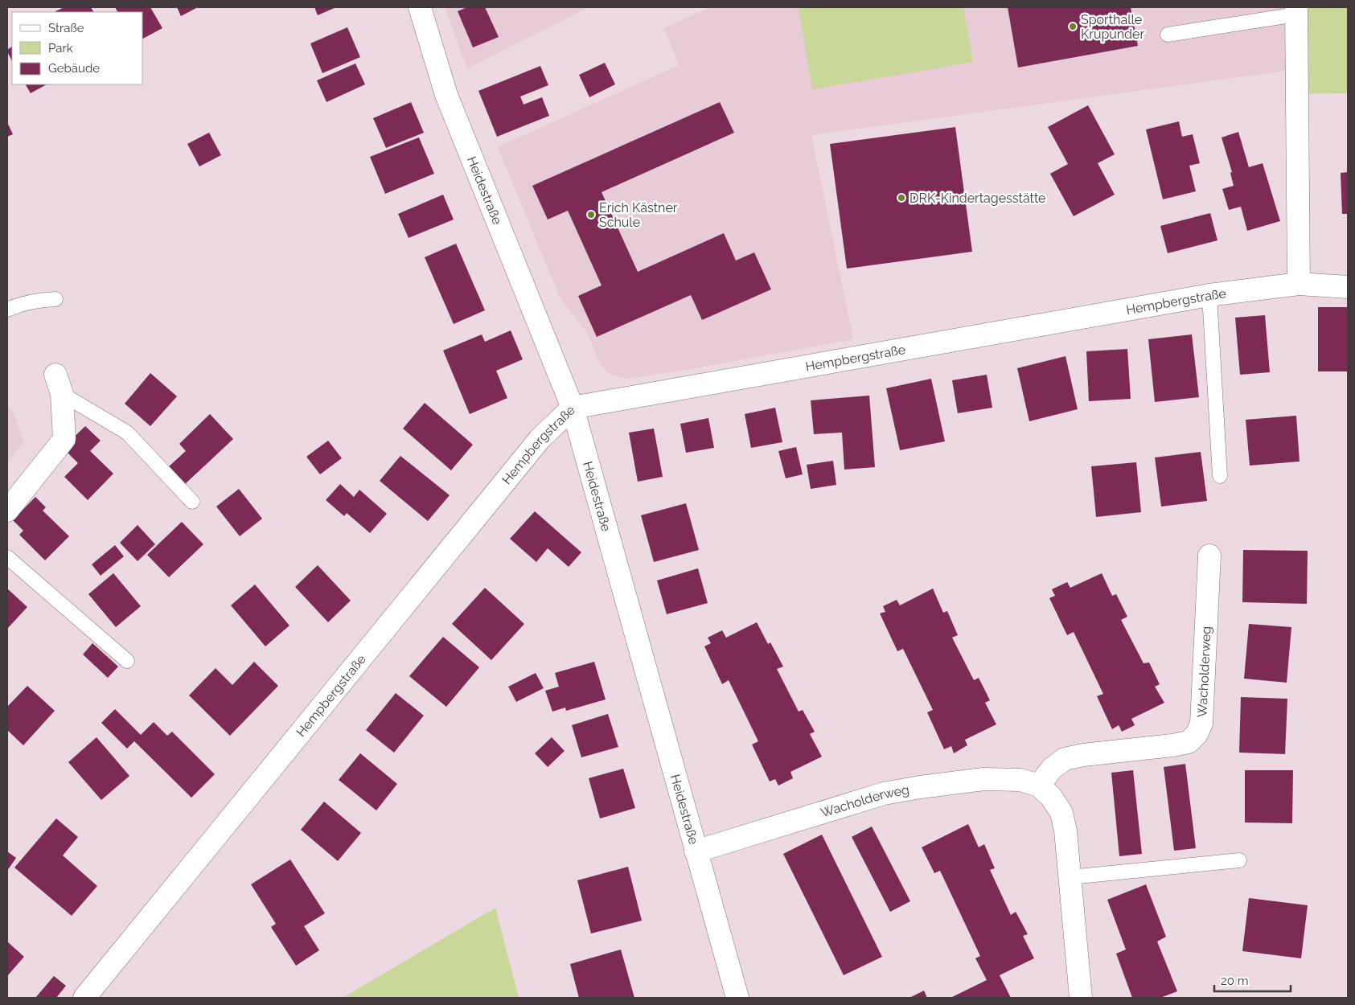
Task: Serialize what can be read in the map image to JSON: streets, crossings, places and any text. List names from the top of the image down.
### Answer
{
  "streets": {
    "street": ["Heidestraße", "Hempbergstraße", "Wacholderweg"]
  },
  "crossings": [
    ["Heidestraße", "Hempbergstraße"],
    ["Heidestraße", "Wacholderweg"]
  ],
  "places": ["Sporthalle Krupunder", "DRK-Kindertagesstätte", "Erich Kästner Schule"],
  "legend": ["Straße", "Park", "Gebäude"],
  "scale_bar": "20 m"
}
